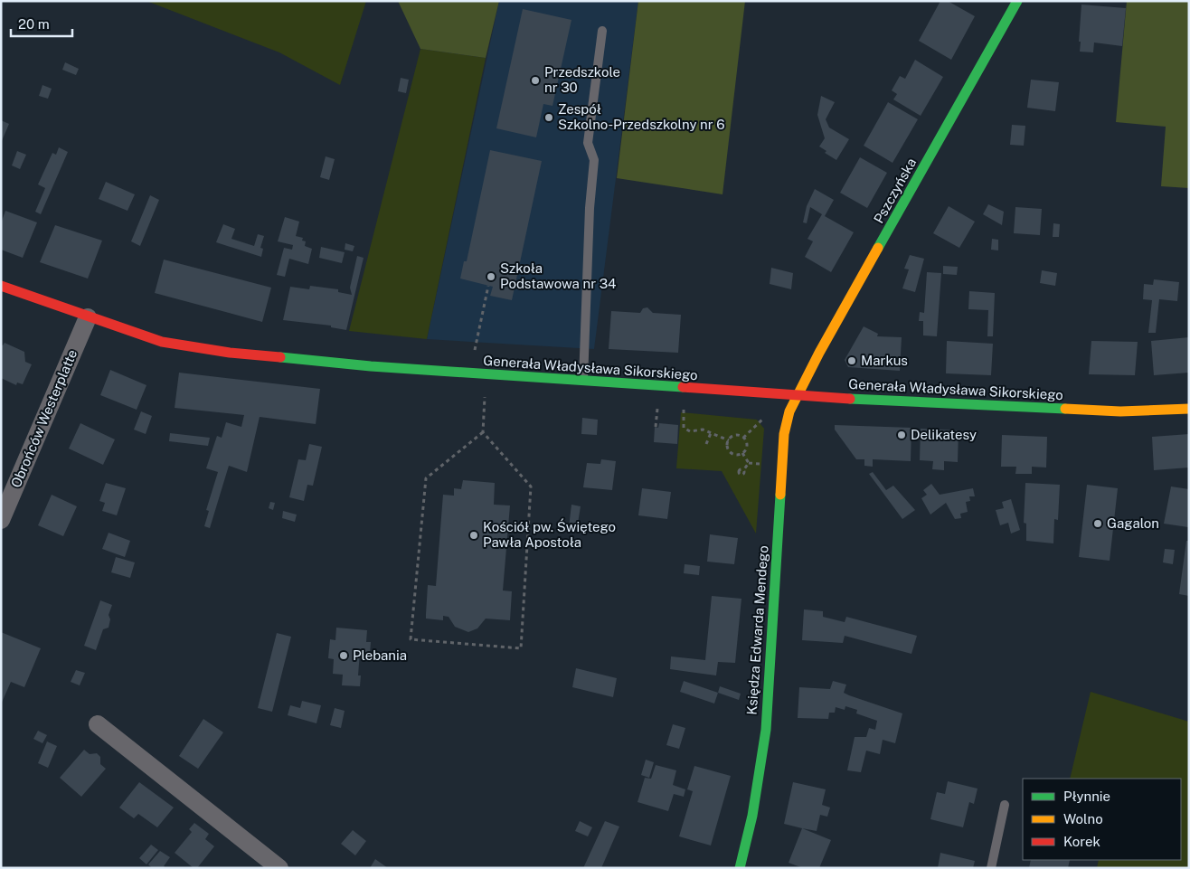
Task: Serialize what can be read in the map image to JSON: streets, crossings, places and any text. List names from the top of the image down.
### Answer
{
  "streets": {
    "street": [
      "Pszczyńska",
      "Generała Władysława Sikorskiego",
      "Obrońców Westerplatte",
      "Księdza Edwarda Mendego"
    ]
  },
  "crossings": [
    ["Pszczyńska", "Generała Władysława Sikorskiego"],
    ["Pszczyńska", "Księdza Edwarda Mendego"],
    ["Generała Władysława Sikorskiego", "Obrońców Westerplatte"],
    ["Generała Władysława Sikorskiego", "Księdza Edwarda Mendego"]
  ],
  "places": [
    "Przedszkole nr 30",
    "Zespół Szkolno-Przedszkolny nr 6",
    "Szkoła Podstawowa nr 34",
    "Markus",
    "Delikatesy",
    "Gagalon",
    "Kościół pw. Świętego Pawła Apostoła",
    "Plebania"
  ],
  "legend": ["Płynnie", "Wolno", "Korek"],
  "scale_bar": "20 m"
}
